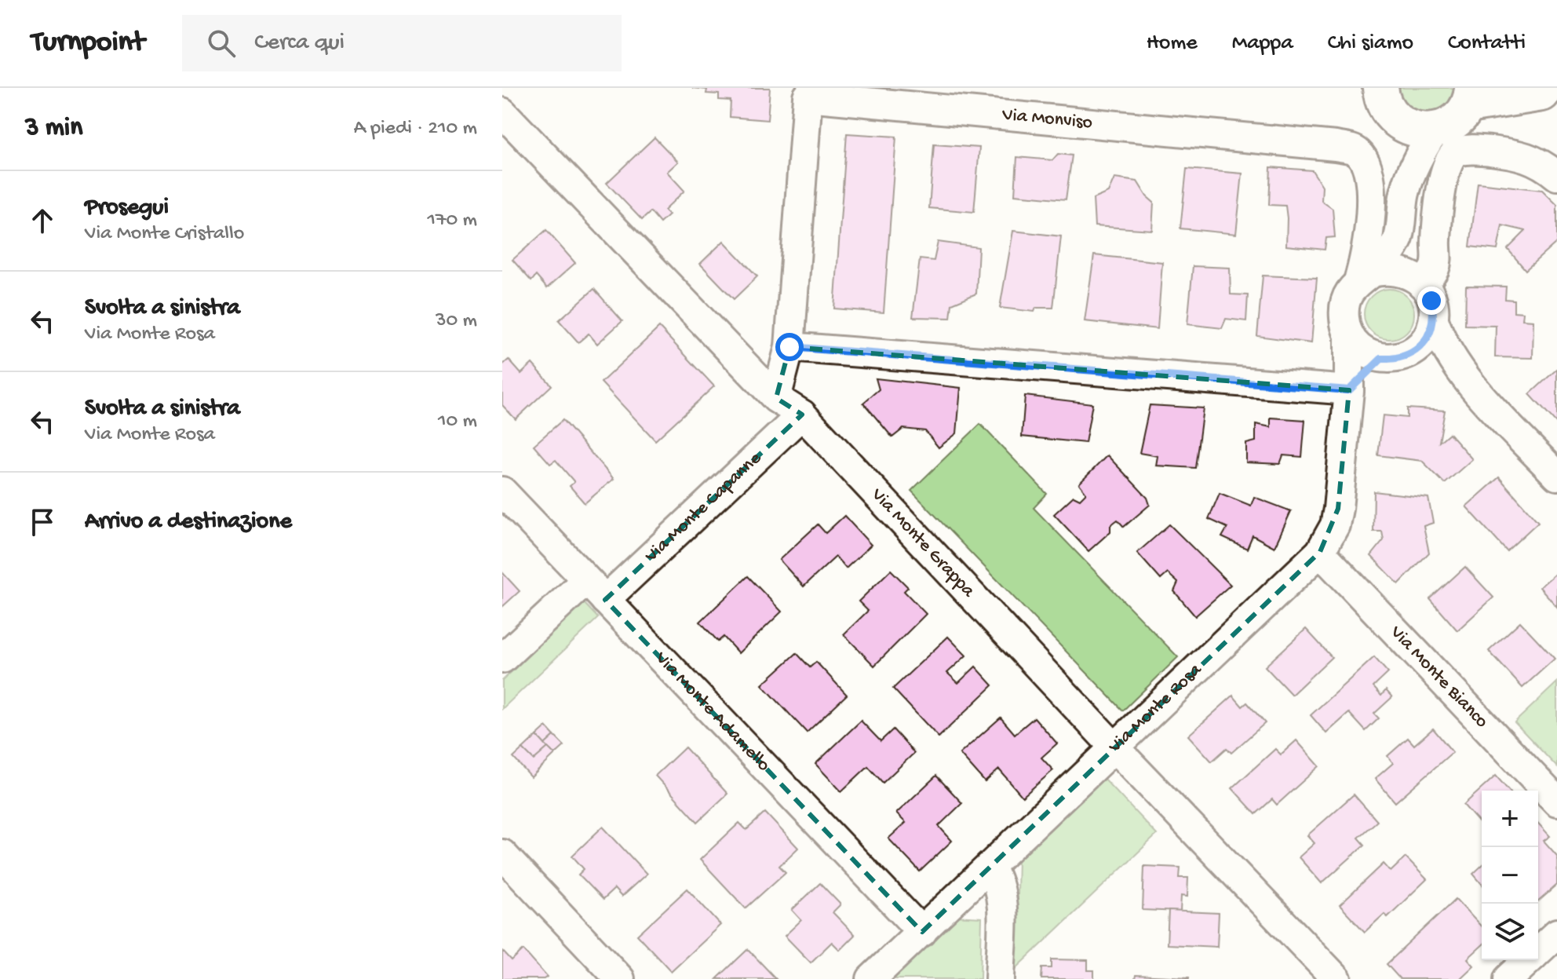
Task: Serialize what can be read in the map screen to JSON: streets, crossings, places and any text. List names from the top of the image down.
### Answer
{
  "streets": {
    "street": [
      "Via Monviso",
      "Via Monte Capanne",
      "Via Monte Grappa",
      "Via Monte Bianco",
      "Via Monte Rosa",
      "Via Monte Adamello"
    ]
  },
  "crossings": [
    ["Via Monviso", "Via Monte Grappa"],
    ["Via Monviso", "Via Monte Rosa"],
    ["Via Monte Capanne", "Via Monte Grappa"],
    ["Via Monte Capanne", "Via Monte Adamello"],
    ["Via Monte Grappa", "Via Monte Rosa"],
    ["Via Monte Bianco", "Via Monte Rosa"],
    ["Via Monte Rosa", "Via Monte Adamello"]
  ],
  "page": {
    "header": "Turnpoint",
    "search": "Cerca qui",
    "nav": [
      "Home",
      "Mappa",
      "Chi siamo",
      "Contatti"
    ],
    "heading": ["3 min", "A piedi · 210 m"],
    "list": [
      ["Prosegui", "Via Monte Cristallo", "170 m"],
      ["Svolta a sinistra", "Via Monte Rosa", "30 m"],
      ["Svolta a sinistra", "Via Monte Rosa", "10 m"],
      "Arrivo a destinazione"
    ],
    "map_buttons": ["+", "−"]
  }
}
